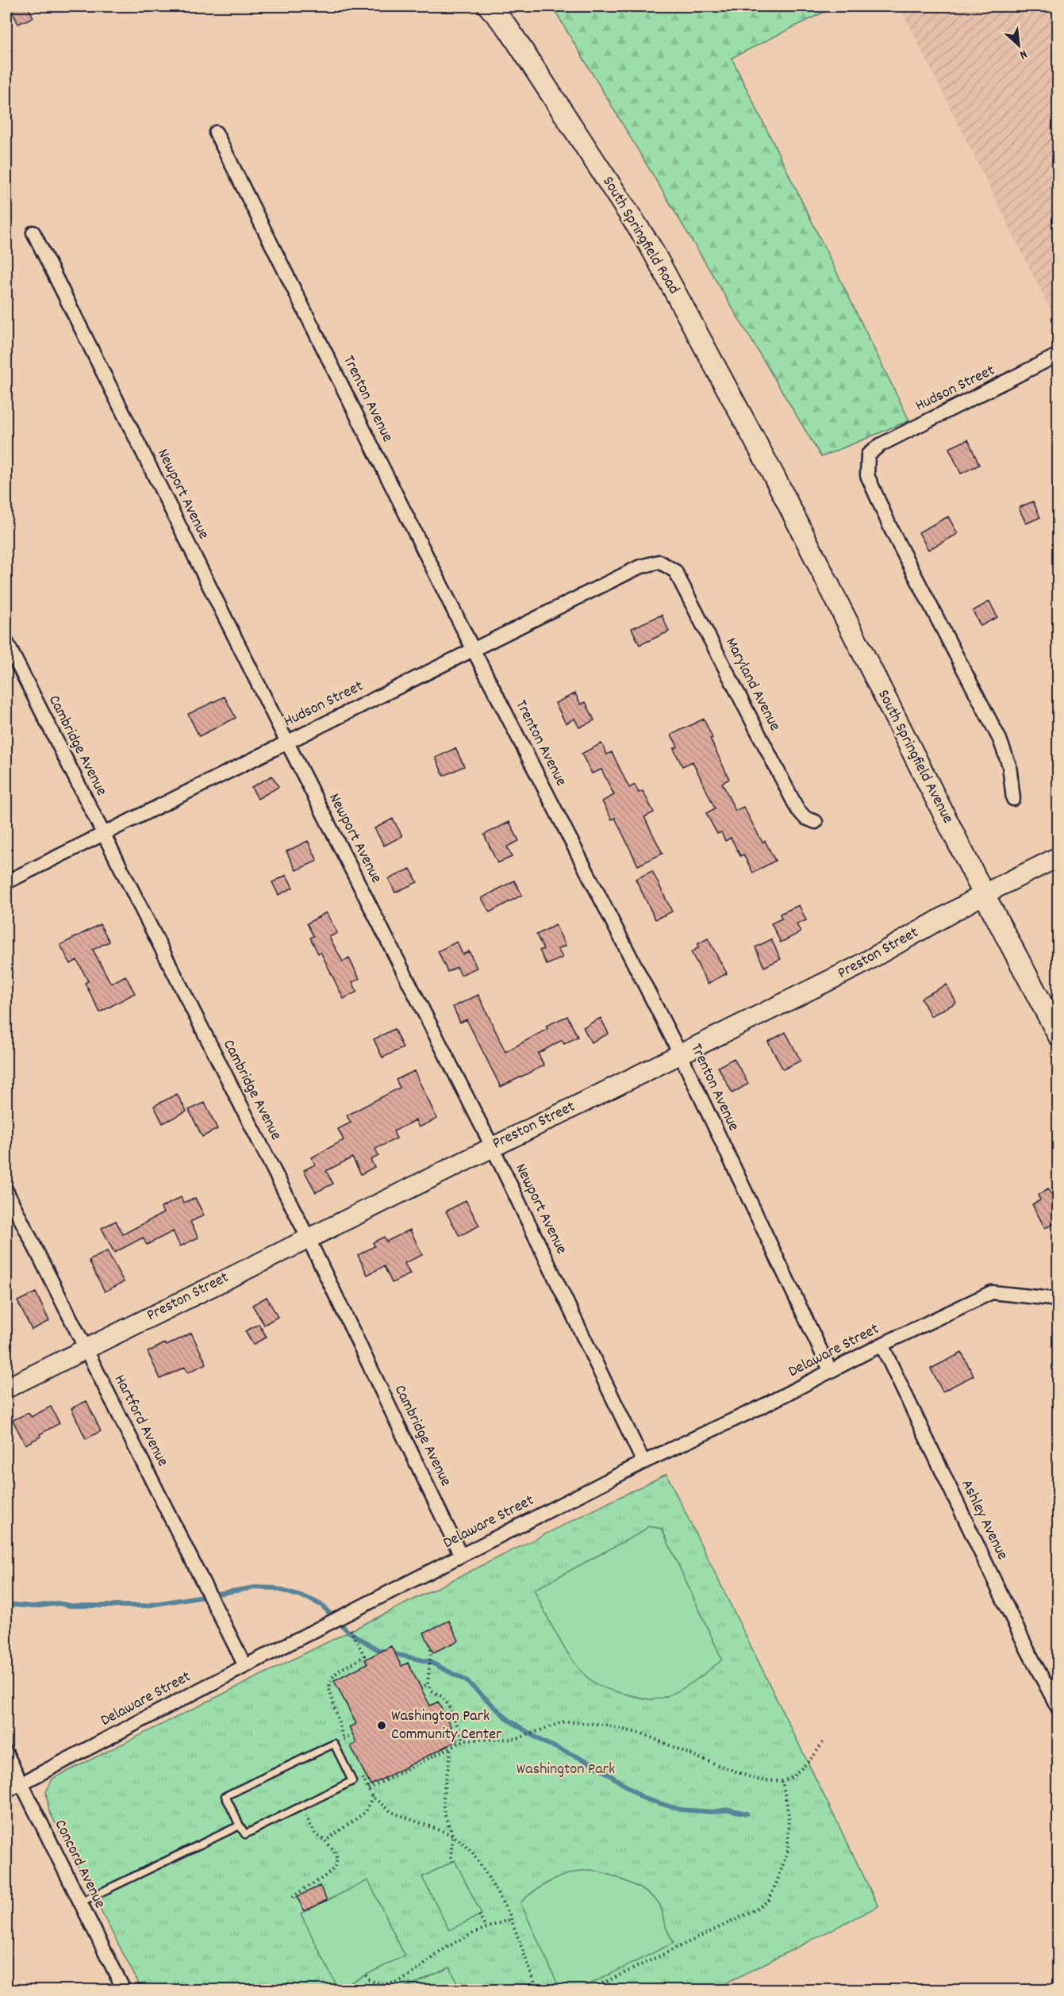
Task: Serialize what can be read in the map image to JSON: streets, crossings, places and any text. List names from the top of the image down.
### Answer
{
  "streets": {
    "main road": ["South Springfield Road", "South Springfield Avenue"],
    "street": [
      "Hudson Street",
      "Trenton Avenue",
      "Newport Avenue",
      "Maryland Avenue",
      "Cambridge Avenue",
      "Preston Street",
      "Delaware Street",
      "Hartford Avenue",
      "Ashley Avenue",
      "Concord Avenue"
    ]
  },
  "crossings": [
    ["South Springfield Road", "South Springfield Avenue"],
    ["Hudson Street", "Trenton Avenue"],
    ["Hudson Street", "Newport Avenue"],
    ["Hudson Street", "Maryland Avenue"],
    ["Hudson Street", "Cambridge Avenue"],
    ["Trenton Avenue", "Preston Street"],
    ["Trenton Avenue", "Delaware Street"],
    ["Newport Avenue", "Preston Street"],
    ["Newport Avenue", "Delaware Street"],
    ["Cambridge Avenue", "Preston Street"],
    ["Cambridge Avenue", "Delaware Street"],
    ["South Springfield Avenue", "Preston Street"],
    ["Preston Street", "Hartford Avenue"],
    ["Delaware Street", "Hartford Avenue"],
    ["Delaware Street", "Ashley Avenue"],
    ["Delaware Street", "Concord Avenue"]
  ],
  "parks": ["Washington Park"],
  "places": ["Washington Park Community Center"],
  "north": "bottom right"
}
